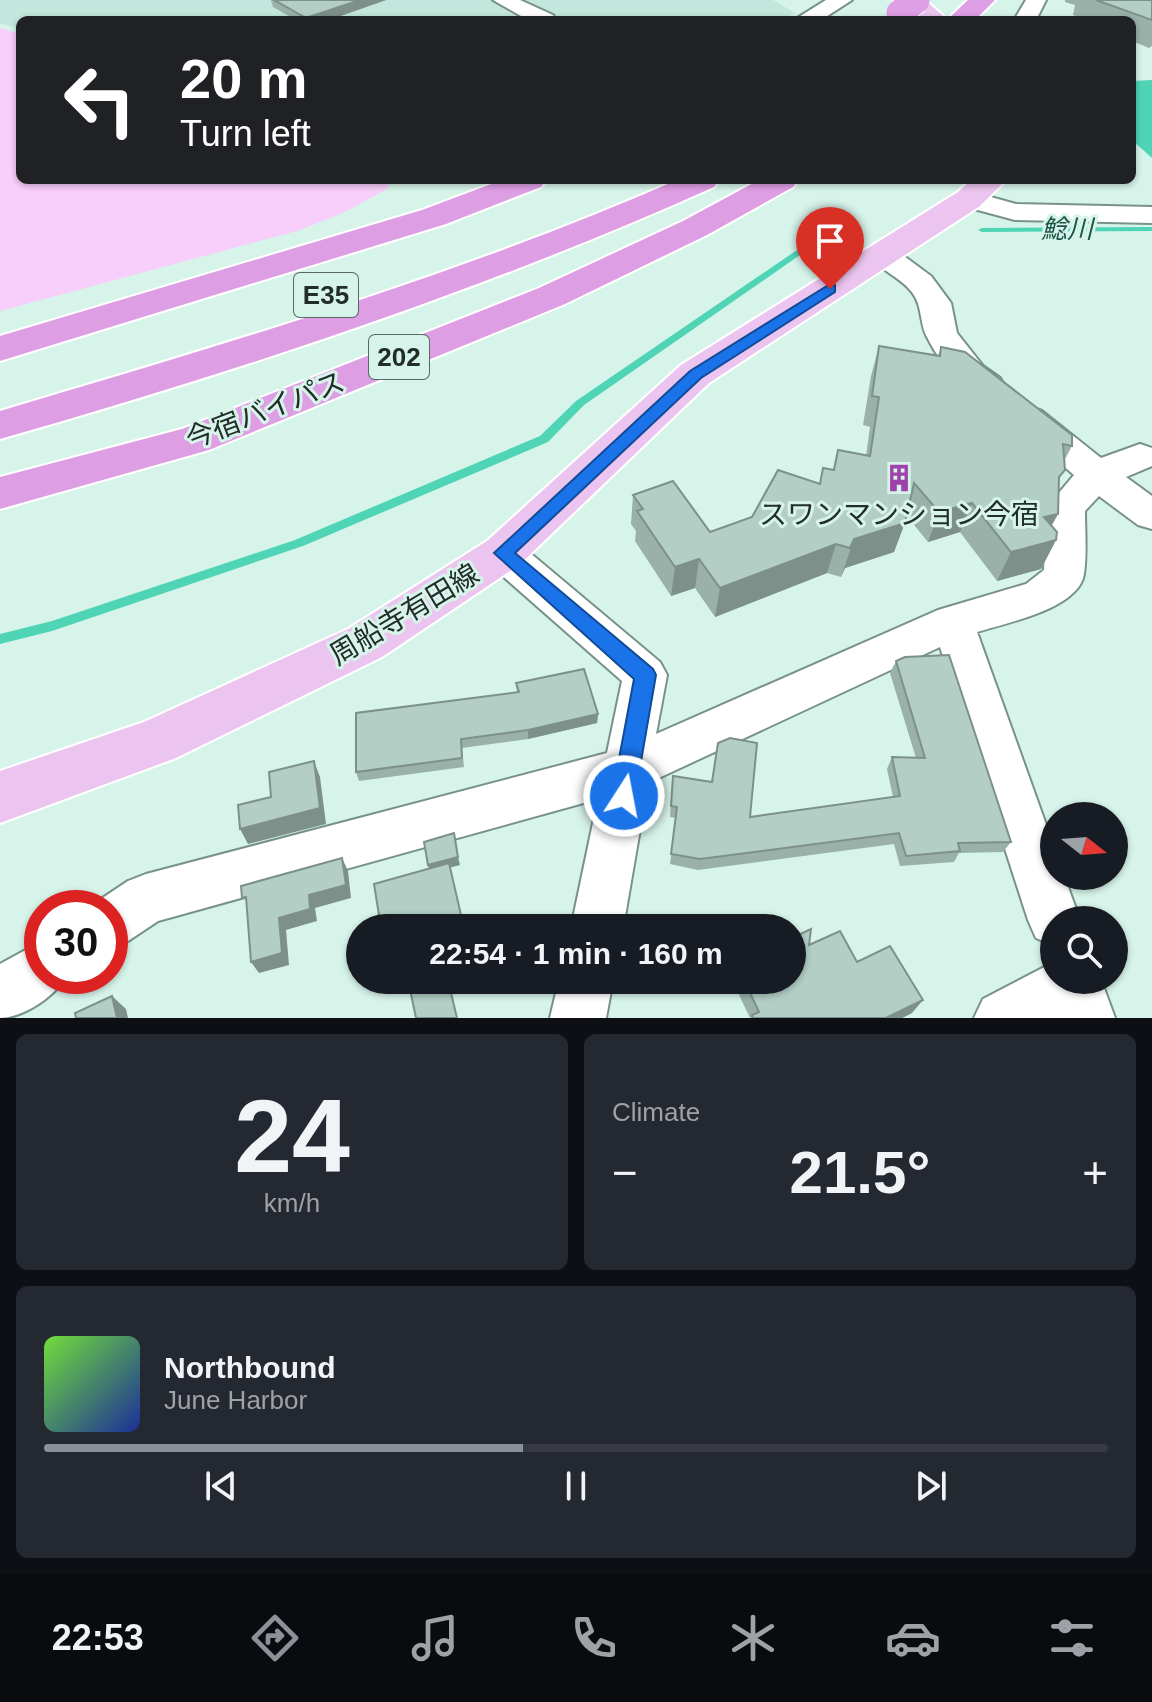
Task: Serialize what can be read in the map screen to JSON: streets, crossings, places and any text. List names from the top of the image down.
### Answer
{
  "streets": {
    "highway": ["E35", "202", "今宿バイパス"],
    "main road": ["周船寺有田線"]
  },
  "water": ["鯰川"],
  "places": {
    "building": ["スワンマンション今宿"]
  },
  "north": "right",
  "page": {
    "turn": ["20 m", "Turn left"],
    "limit": "30",
    "trip": "22:54 · 1 min · 160 m",
    "tile": [
      ["24", "km/h"],
      "Climate"
    ],
    "heat": ["−", "21.5°", "+"],
    "song": ["Northbound", "June Harbor"],
    "tabs": "22:53"
  }
}
